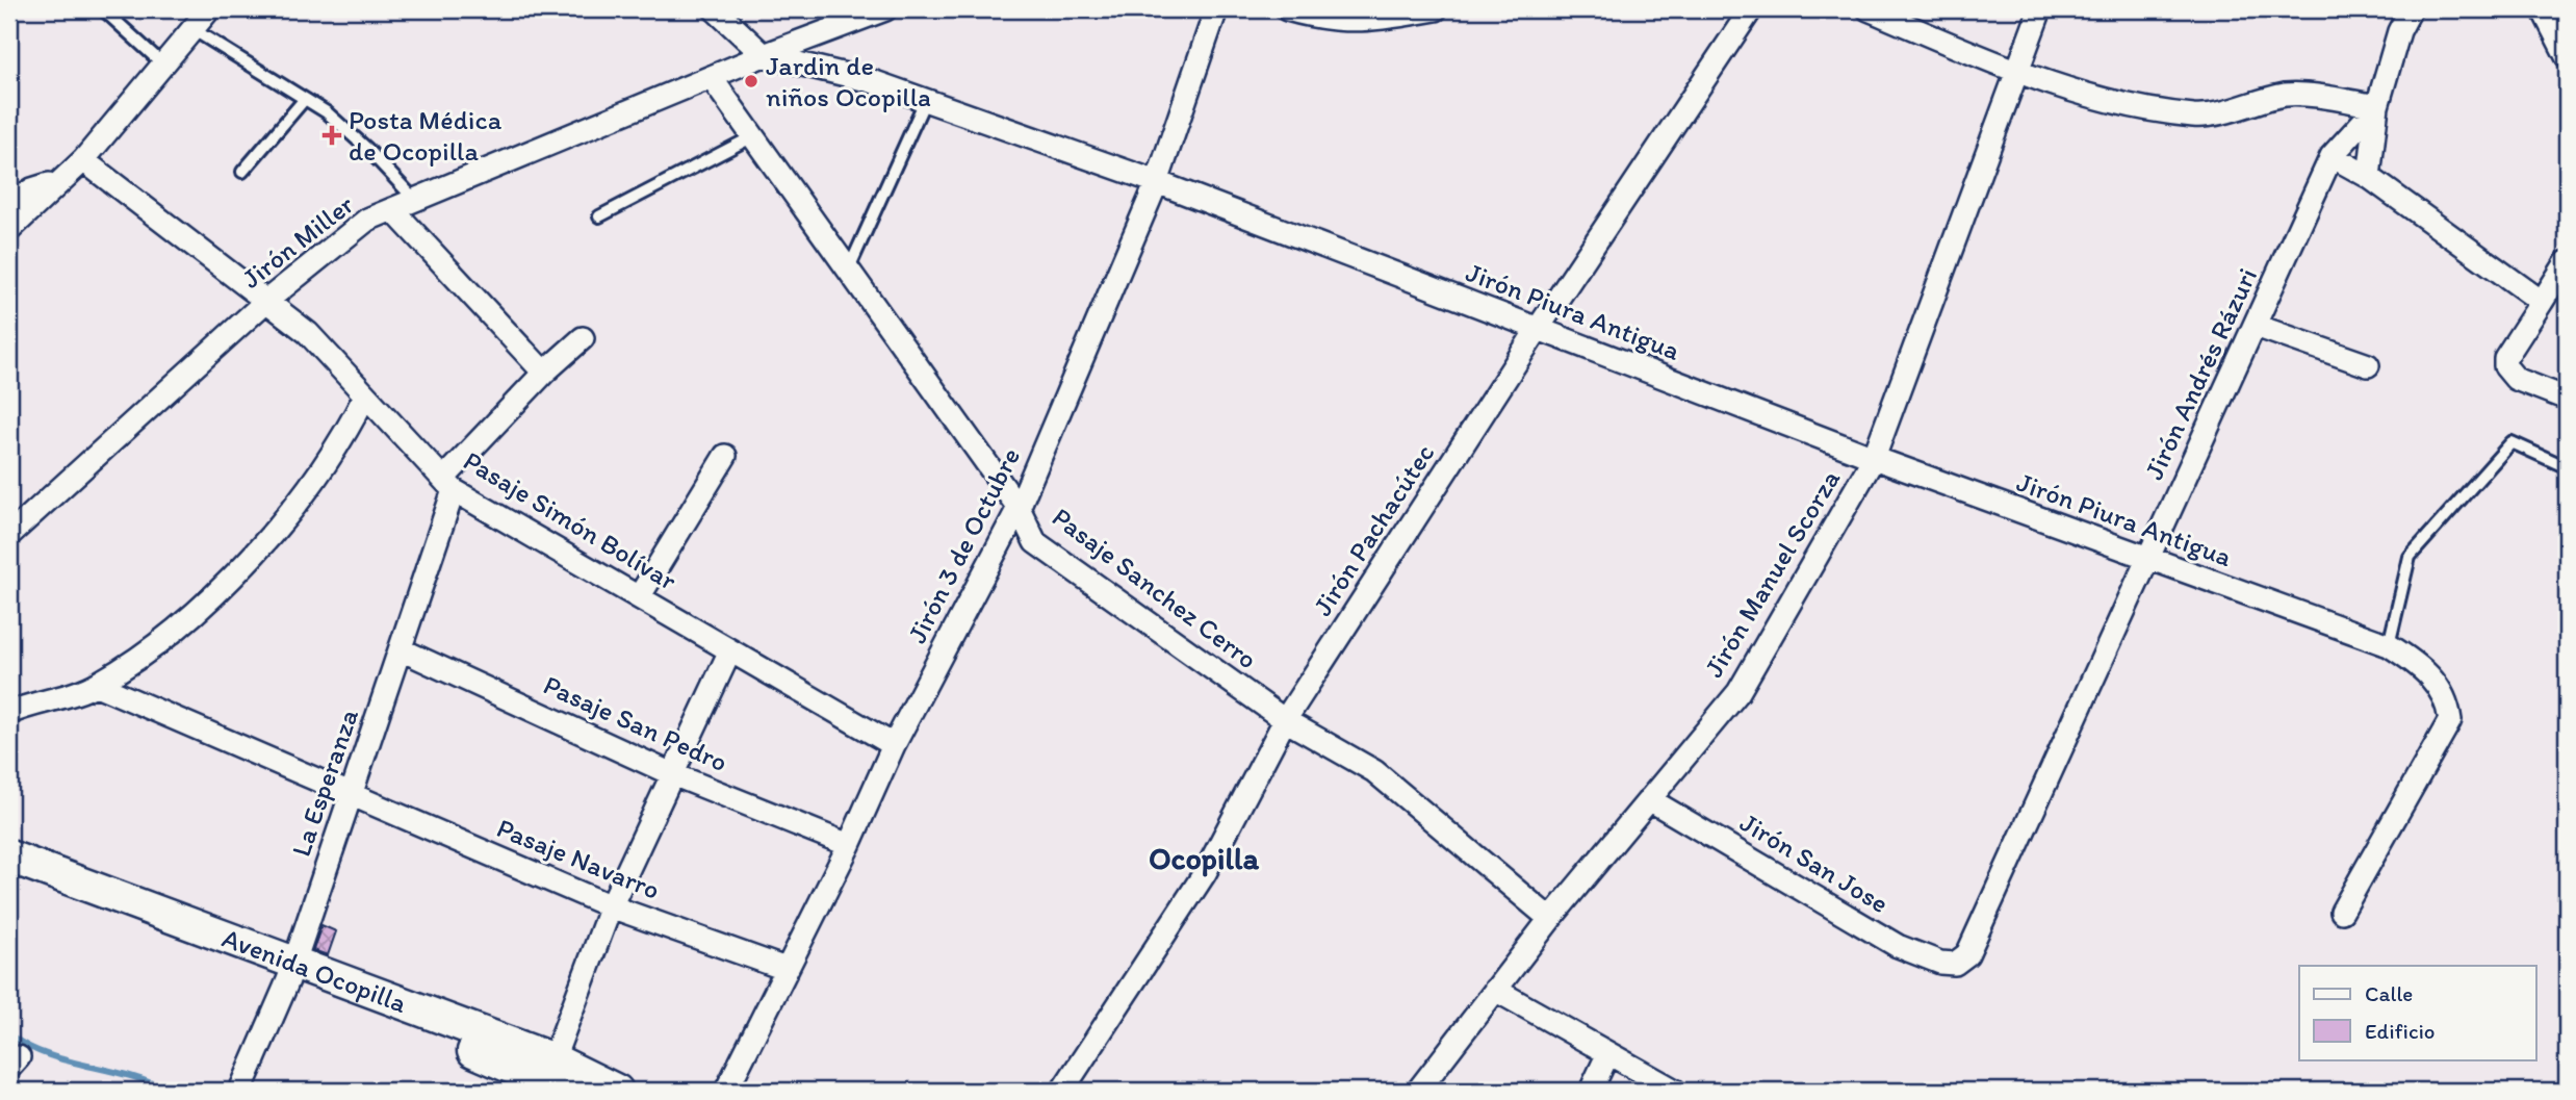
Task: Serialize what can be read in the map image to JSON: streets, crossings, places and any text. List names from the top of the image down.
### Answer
{
  "streets": {
    "street": [
      "Jirón Miller",
      "Jirón Piura Antigua",
      "Jirón Andrés Rázuri",
      "Pasaje Simón Bolívar",
      "Jirón Pachacútec",
      "Jirón 3 de Octubre",
      "Jirón Manuel Scorza",
      "Pasaje Sanchez Cerro",
      "Pasaje San Pedro",
      "La Esperanza",
      "Pasaje Navarro",
      "Jirón San Jose",
      "Avenida Ocopilla"
    ]
  },
  "crossings": [
    ["Jirón Miller", "Jirón Piura Antigua"],
    ["Jirón Miller", "Pasaje Simón Bolívar"],
    ["Jirón Miller", "Pasaje Sanchez Cerro"],
    ["Jirón Piura Antigua", "Jirón Andrés Rázuri"],
    ["Jirón Piura Antigua", "Jirón Pachacútec"],
    ["Jirón Piura Antigua", "Jirón 3 de Octubre"],
    ["Jirón Piura Antigua", "Jirón Manuel Scorza"],
    ["Jirón Andrés Rázuri", "Jirón San Jose"],
    ["Pasaje Simón Bolívar", "Jirón 3 de Octubre"],
    ["Pasaje Simón Bolívar", "La Esperanza"],
    ["Jirón Pachacútec", "Pasaje Sanchez Cerro"],
    ["Jirón 3 de Octubre", "Pasaje Sanchez Cerro"],
    ["Jirón 3 de Octubre", "Pasaje San Pedro"],
    ["Jirón 3 de Octubre", "Pasaje Navarro"],
    ["Jirón Manuel Scorza", "Pasaje Sanchez Cerro"],
    ["Jirón Manuel Scorza", "Jirón San Jose"],
    ["Pasaje San Pedro", "La Esperanza"],
    ["La Esperanza", "Pasaje Navarro"],
    ["La Esperanza", "Avenida Ocopilla"]
  ],
  "districts": ["Ocopilla"],
  "places": {
    "other": ["Jardin de niños Ocopilla"],
    "health": ["Posta Médica de Ocopilla"]
  },
  "legend": ["Calle", "Edificio"]
}
